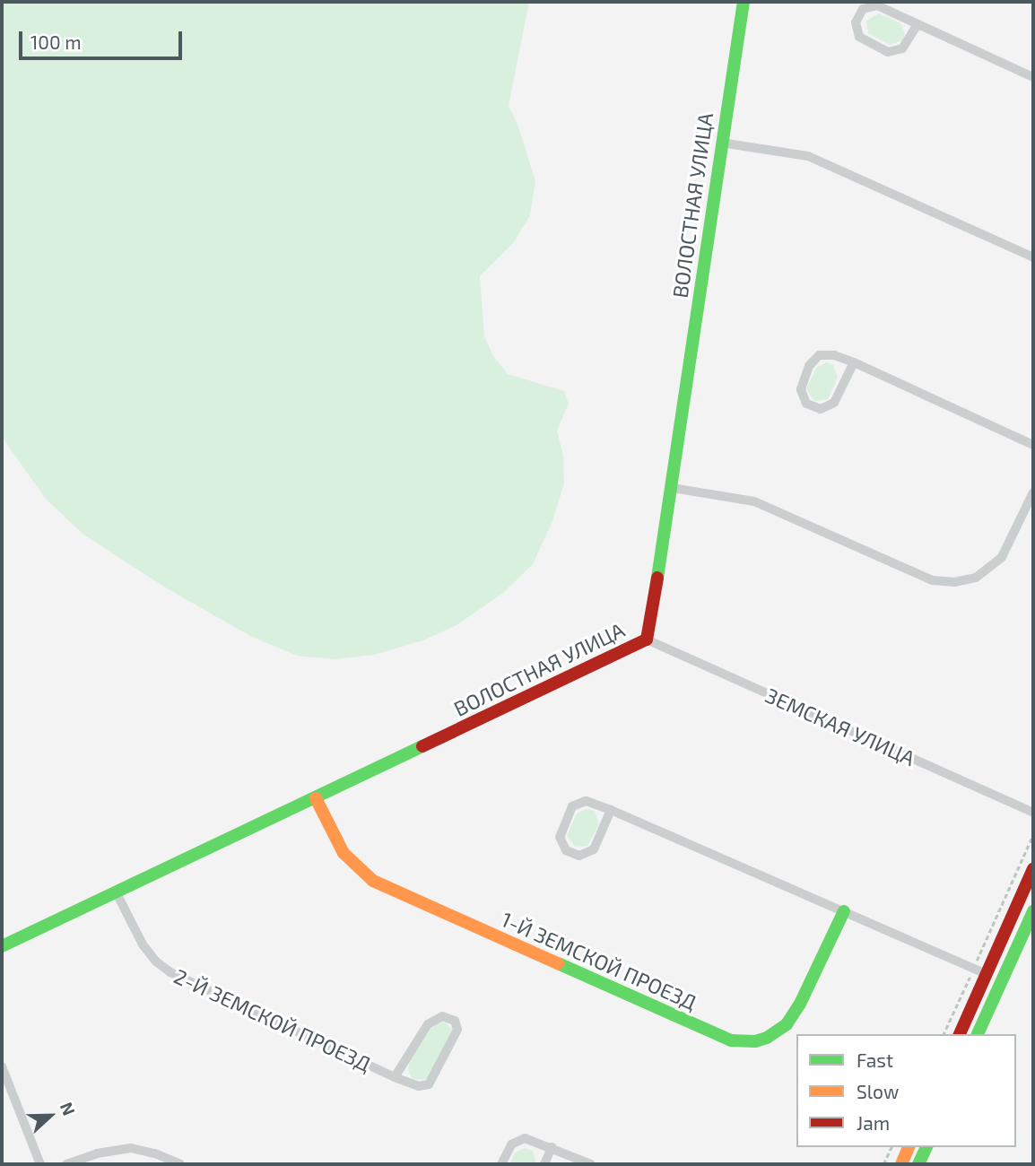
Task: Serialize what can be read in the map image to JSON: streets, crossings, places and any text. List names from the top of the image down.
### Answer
{
  "streets": {
    "street": [
      "ВОЛОСТНАЯ УЛИЦА",
      "ЗЕМСКАЯ УЛИЦА",
      "1-Й ЗЕМСКОЙ ПРОЕЗД",
      "2-Й ЗЕМСКОЙ ПРОЕЗД"
    ]
  },
  "crossings": [
    ["ВОЛОСТНАЯ УЛИЦА", "ЗЕМСКАЯ УЛИЦА"],
    ["ВОЛОСТНАЯ УЛИЦА", "1-Й ЗЕМСКОЙ ПРОЕЗД"],
    ["ВОЛОСТНАЯ УЛИЦА", "2-Й ЗЕМСКОЙ ПРОЕЗД"]
  ],
  "legend": ["Fast", "Slow", "Jam"],
  "scale_bar": "100 m",
  "north": "right"
}
